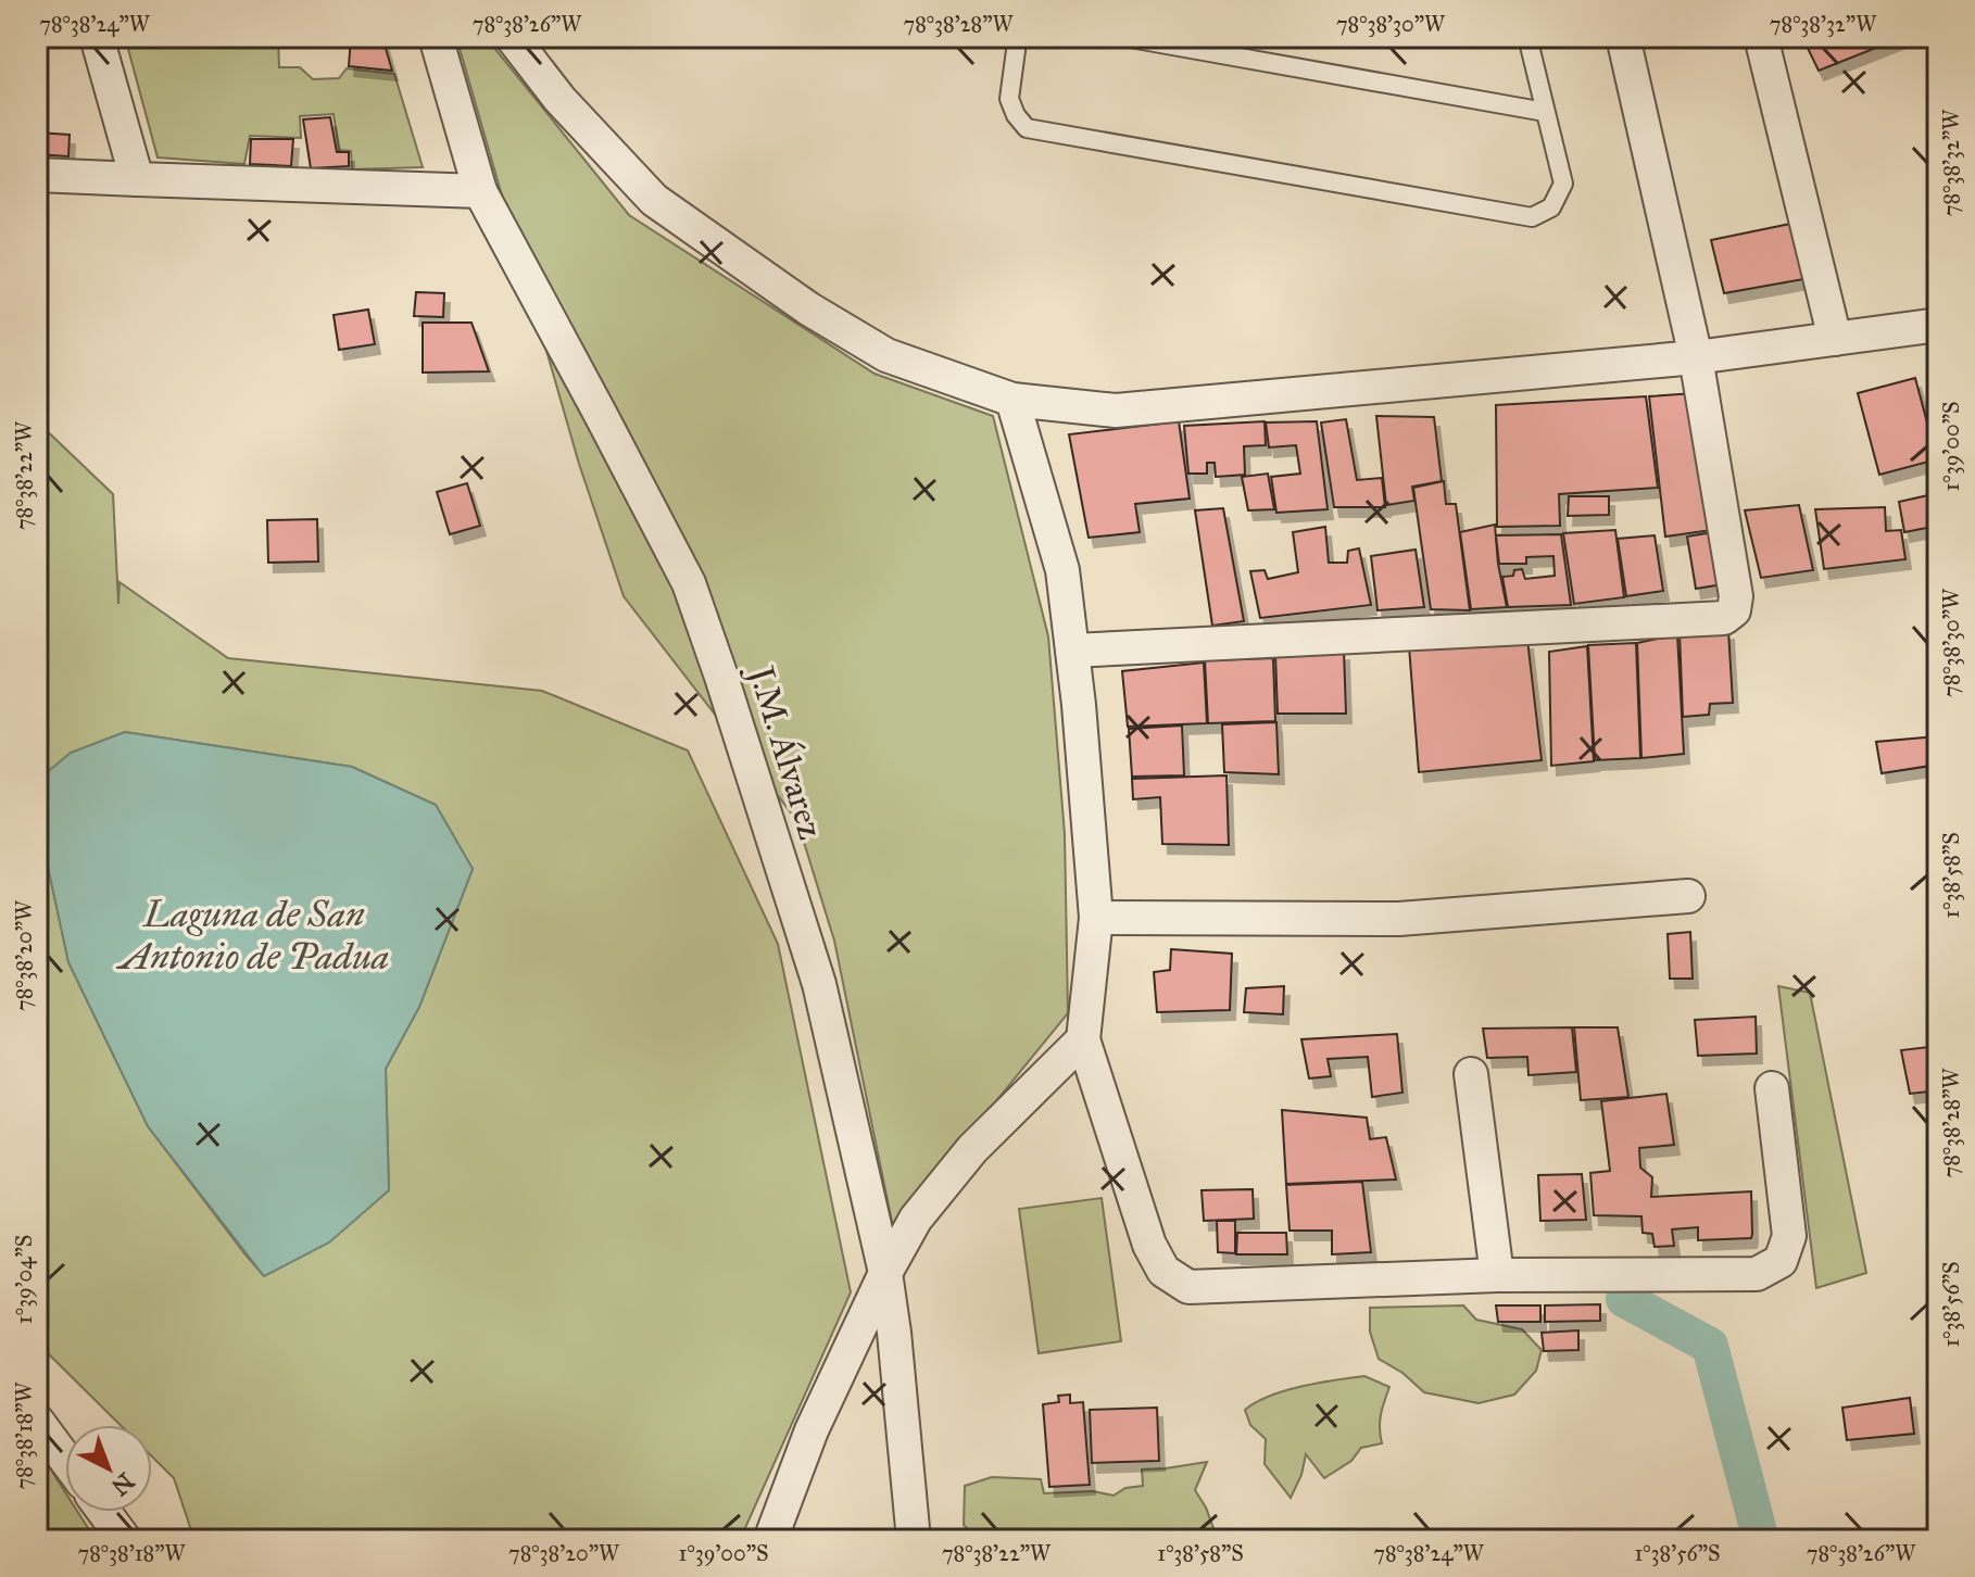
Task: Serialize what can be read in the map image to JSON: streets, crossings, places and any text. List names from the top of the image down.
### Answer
{
  "streets": {
    "street": ["J.M. Álvarez"]
  },
  "water": ["Laguna de San Antonio de Padua"],
  "north": "bottom right",
  "coordinates": [
    "78°38'24\"W",
    "78°38'26\"W",
    "78°38'28\"W",
    "78°38'30\"W",
    "78°38'32\"W",
    "1°39'00\"S",
    "78°38'22\"W",
    "1°38'58\"S",
    "78°38'20\"W",
    "1°39'04\"S",
    "1°38'56\"S",
    "78°38'18\"W"
  ]
}
